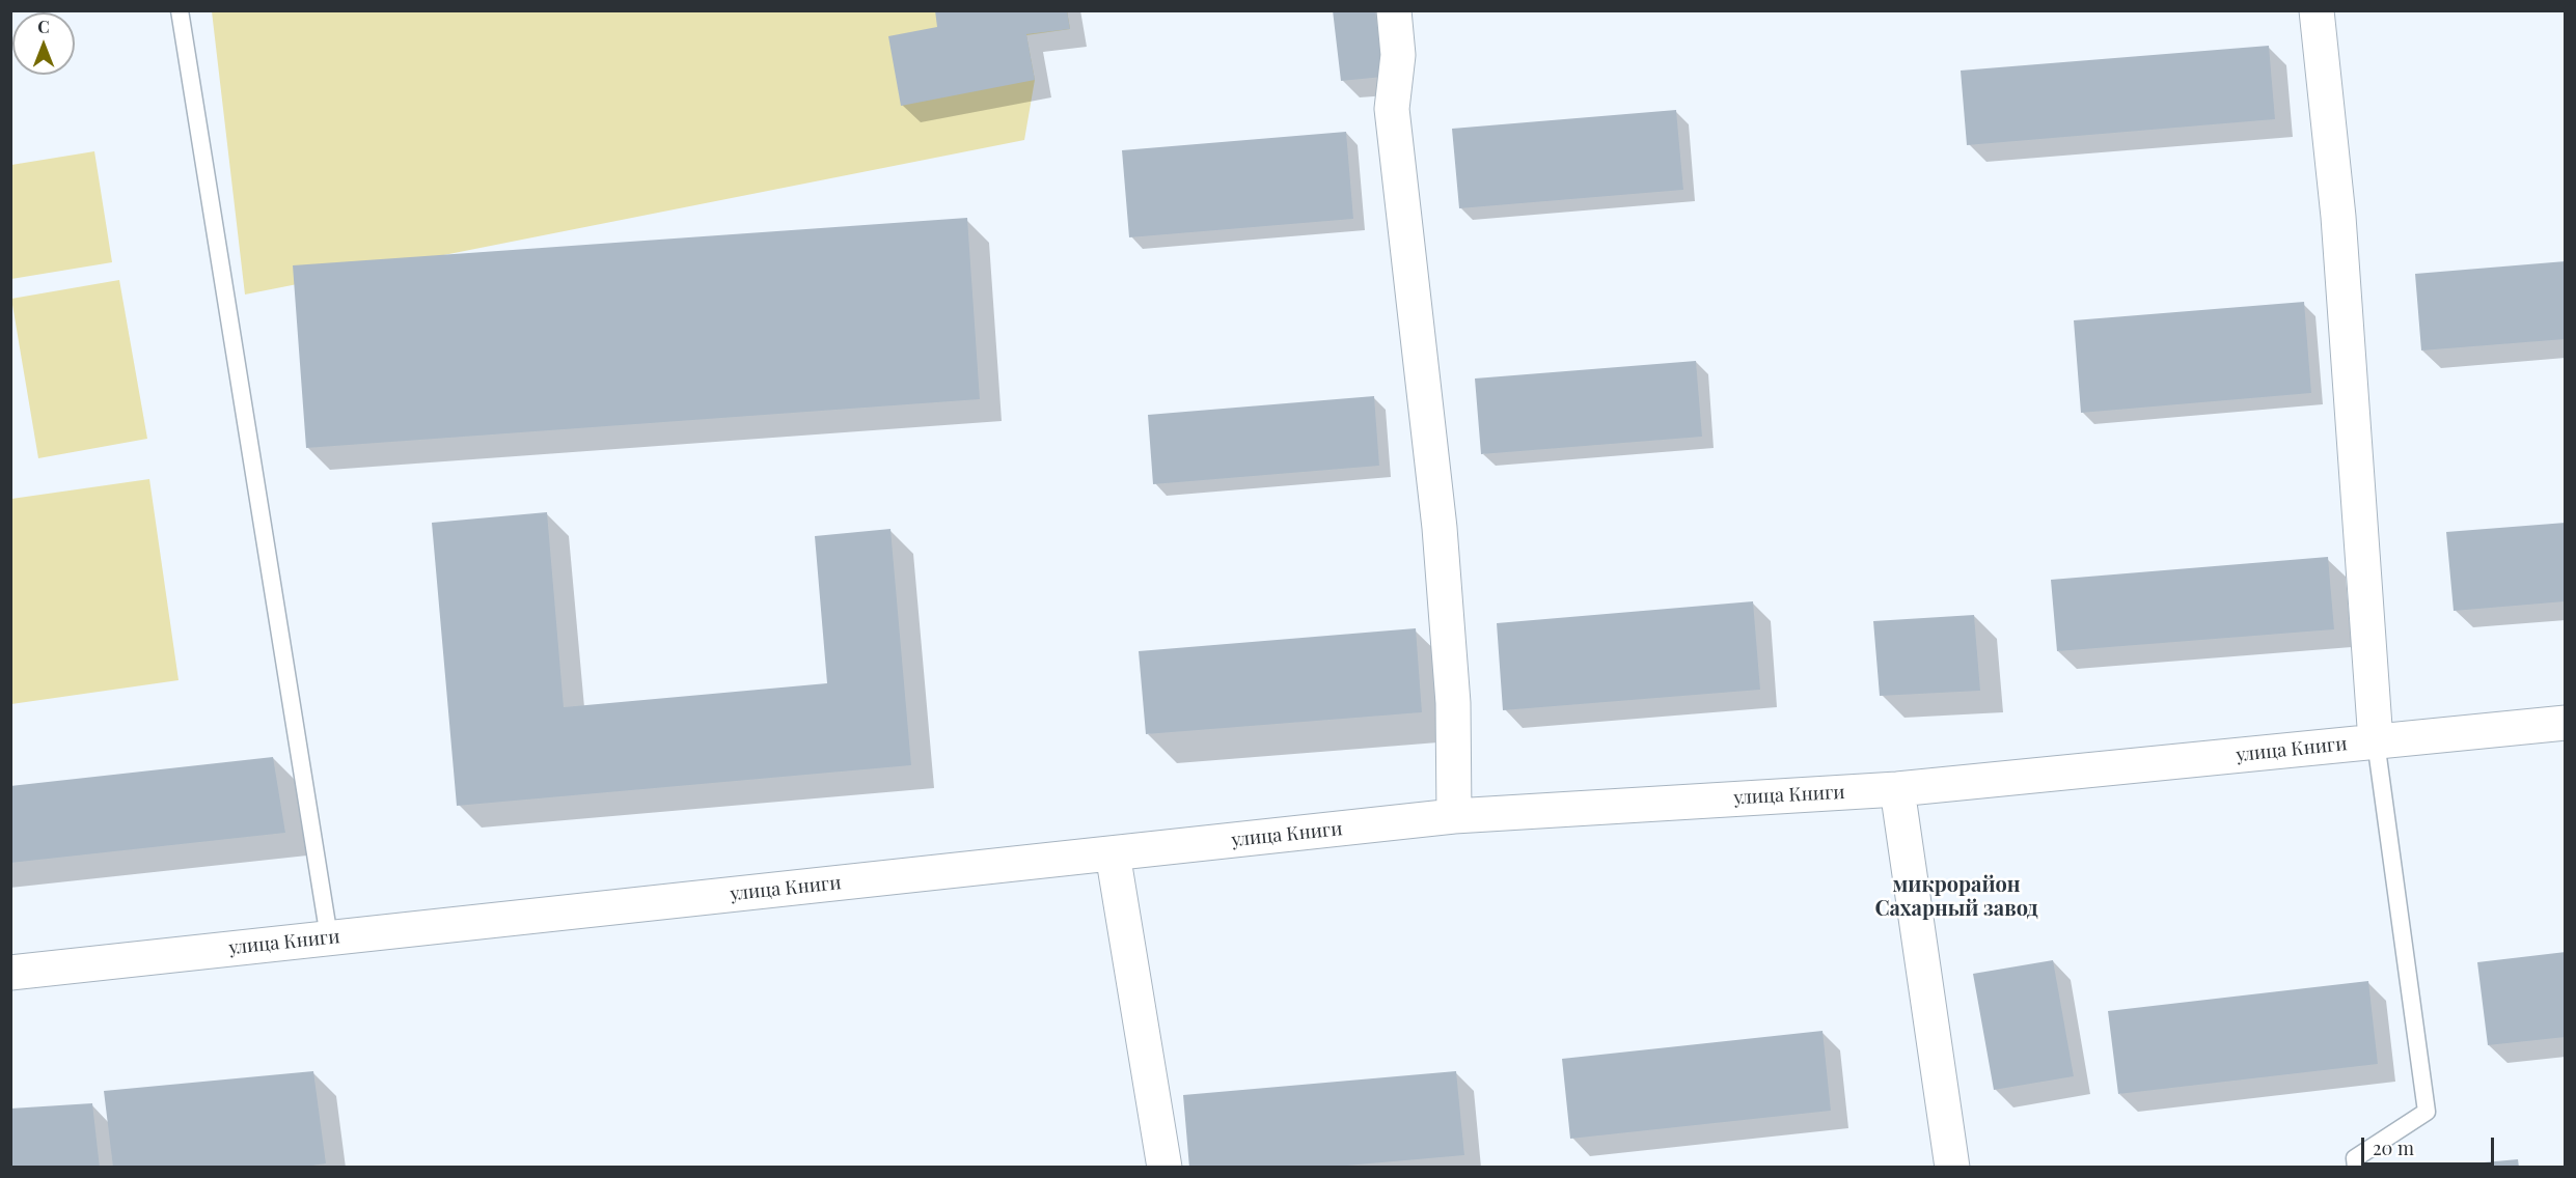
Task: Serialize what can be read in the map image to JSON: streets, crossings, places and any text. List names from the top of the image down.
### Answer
{
  "streets": {
    "street": ["улица Книги"]
  },
  "districts": ["микрорайон Сахарный завод"],
  "scale_bar": "20 m",
  "north": "top"
}
